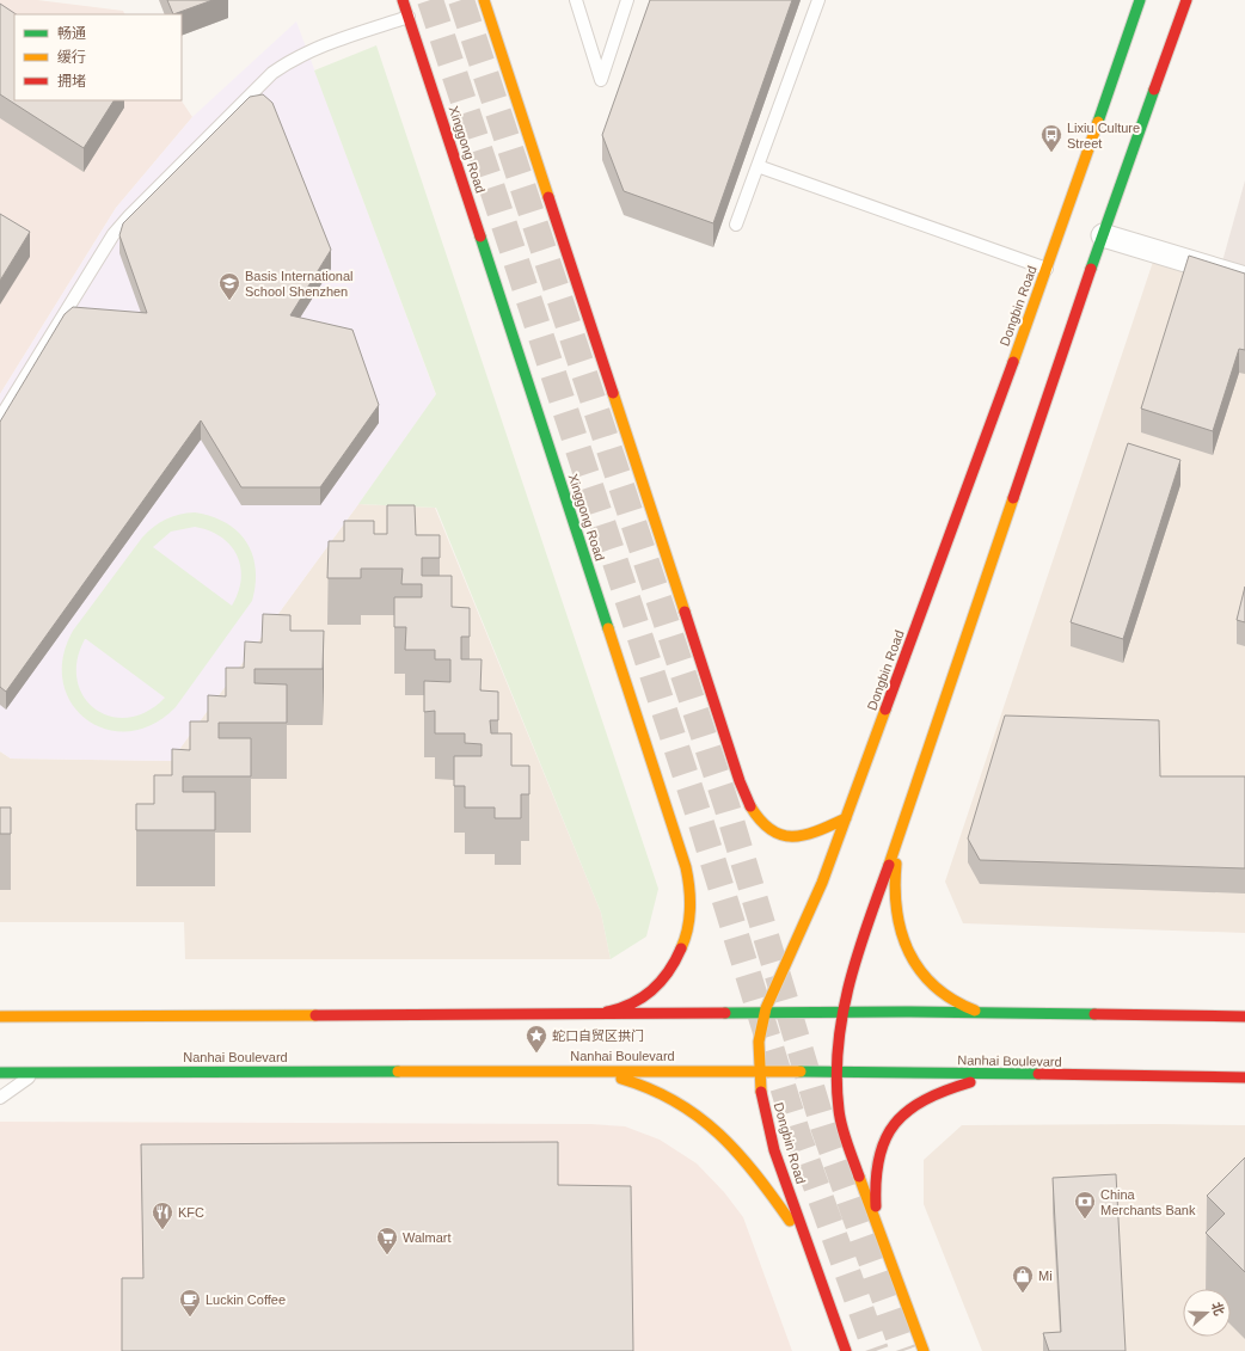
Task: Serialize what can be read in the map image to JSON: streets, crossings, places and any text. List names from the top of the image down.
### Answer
{
  "streets": {
    "main road": ["Xinggong Road", "Dongbin Road", "Nanhai Boulevard"]
  },
  "crossings": [
    ["Dongbin Road", "Nanhai Boulevard"]
  ],
  "places": {
    "bus stop": ["Lixiu Culture Street"],
    "school or university": ["Basis International School Shenzhen"],
    "place": ["蛇口自贸区拱门"],
    "bank": ["China Merchants Bank"],
    "restaurant": ["KFC"],
    "supermarket": ["Walmart"],
    "shop": ["Mi"],
    "cafe": ["Luckin Coffee"]
  },
  "legend": ["畅通", "缓行", "拥堵"],
  "north": "right"
}
